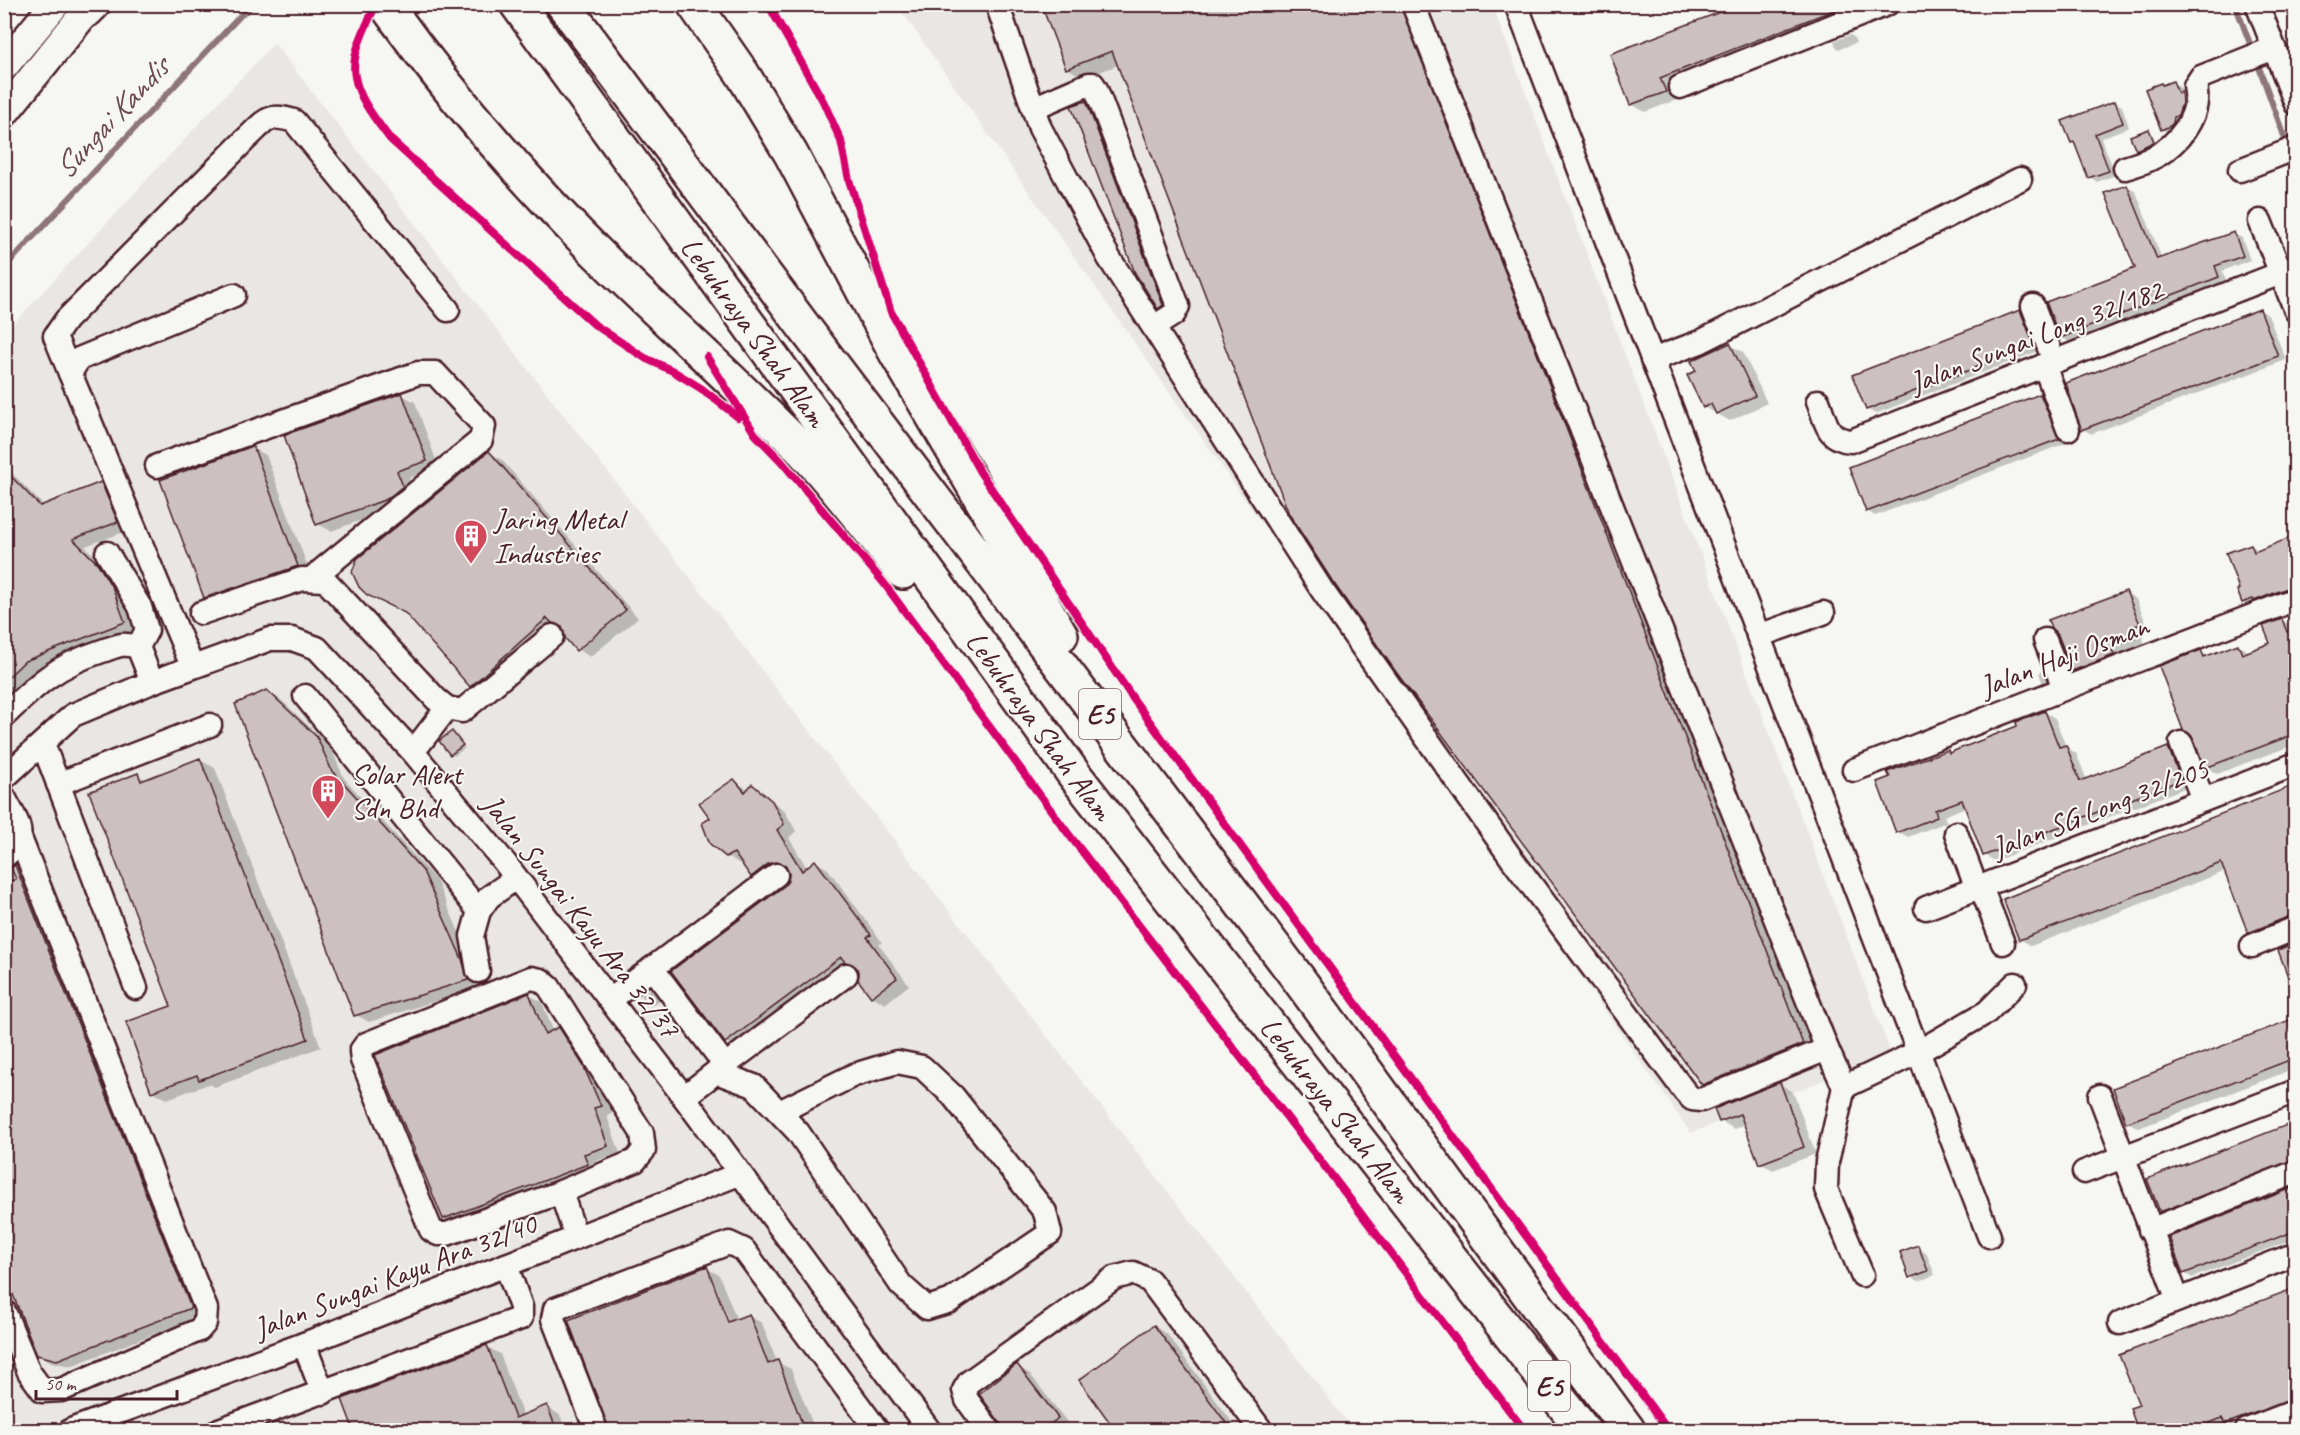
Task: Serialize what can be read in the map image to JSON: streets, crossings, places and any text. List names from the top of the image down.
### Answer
{
  "streets": {
    "highway": ["Lebuhraya Shah Alam", "E5"],
    "street": [
      "Jalan Sungai Long 32/182",
      "Jalan Haji Osman",
      "Jalan SG Long 32/205",
      "Jalan Sungai Kayu Ara 32/37",
      "Jalan Sungai Kayu Ara 32/40"
    ]
  },
  "crossings": [
    ["Jalan Sungai Kayu Ara 32/37", "Jalan Sungai Kayu Ara 32/40"]
  ],
  "water": ["Sungai Kandis"],
  "places": {
    "building": ["Jaring Metal Industries", "Solar Alert Sdn Bhd"]
  },
  "scale_bar": "50 m"
}
